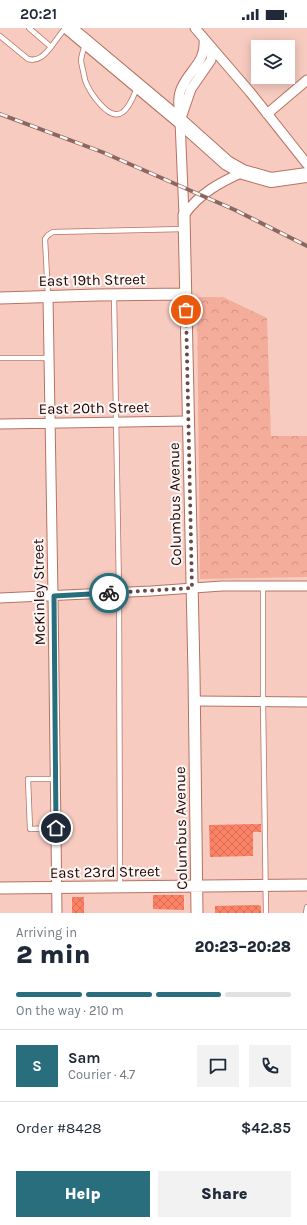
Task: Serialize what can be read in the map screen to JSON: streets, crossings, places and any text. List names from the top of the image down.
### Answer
{
  "streets": {
    "street": [
      "East 19th Street",
      "East 20th Street",
      "Columbus Avenue",
      "McKinley Street",
      "East 23rd Street"
    ]
  },
  "crossings": [
    ["East 19th Street", "Columbus Avenue"],
    ["East 19th Street", "McKinley Street"],
    ["East 20th Street", "Columbus Avenue"],
    ["East 20th Street", "McKinley Street"],
    ["Columbus Avenue", "East 23rd Street"],
    ["McKinley Street", "East 23rd Street"]
  ],
  "page": {
    "status": "20:21",
    "heading": ["2 min", "Arriving in", "20:23–20:28"],
    "panel": [
      "Sam",
      "Courier · 4.7",
      "Order #8428",
      "$42.85"
    ],
    "bar": "On the way · 210 m",
    "round": "S",
    "buttons": ["Help", "Share"]
  }
}
